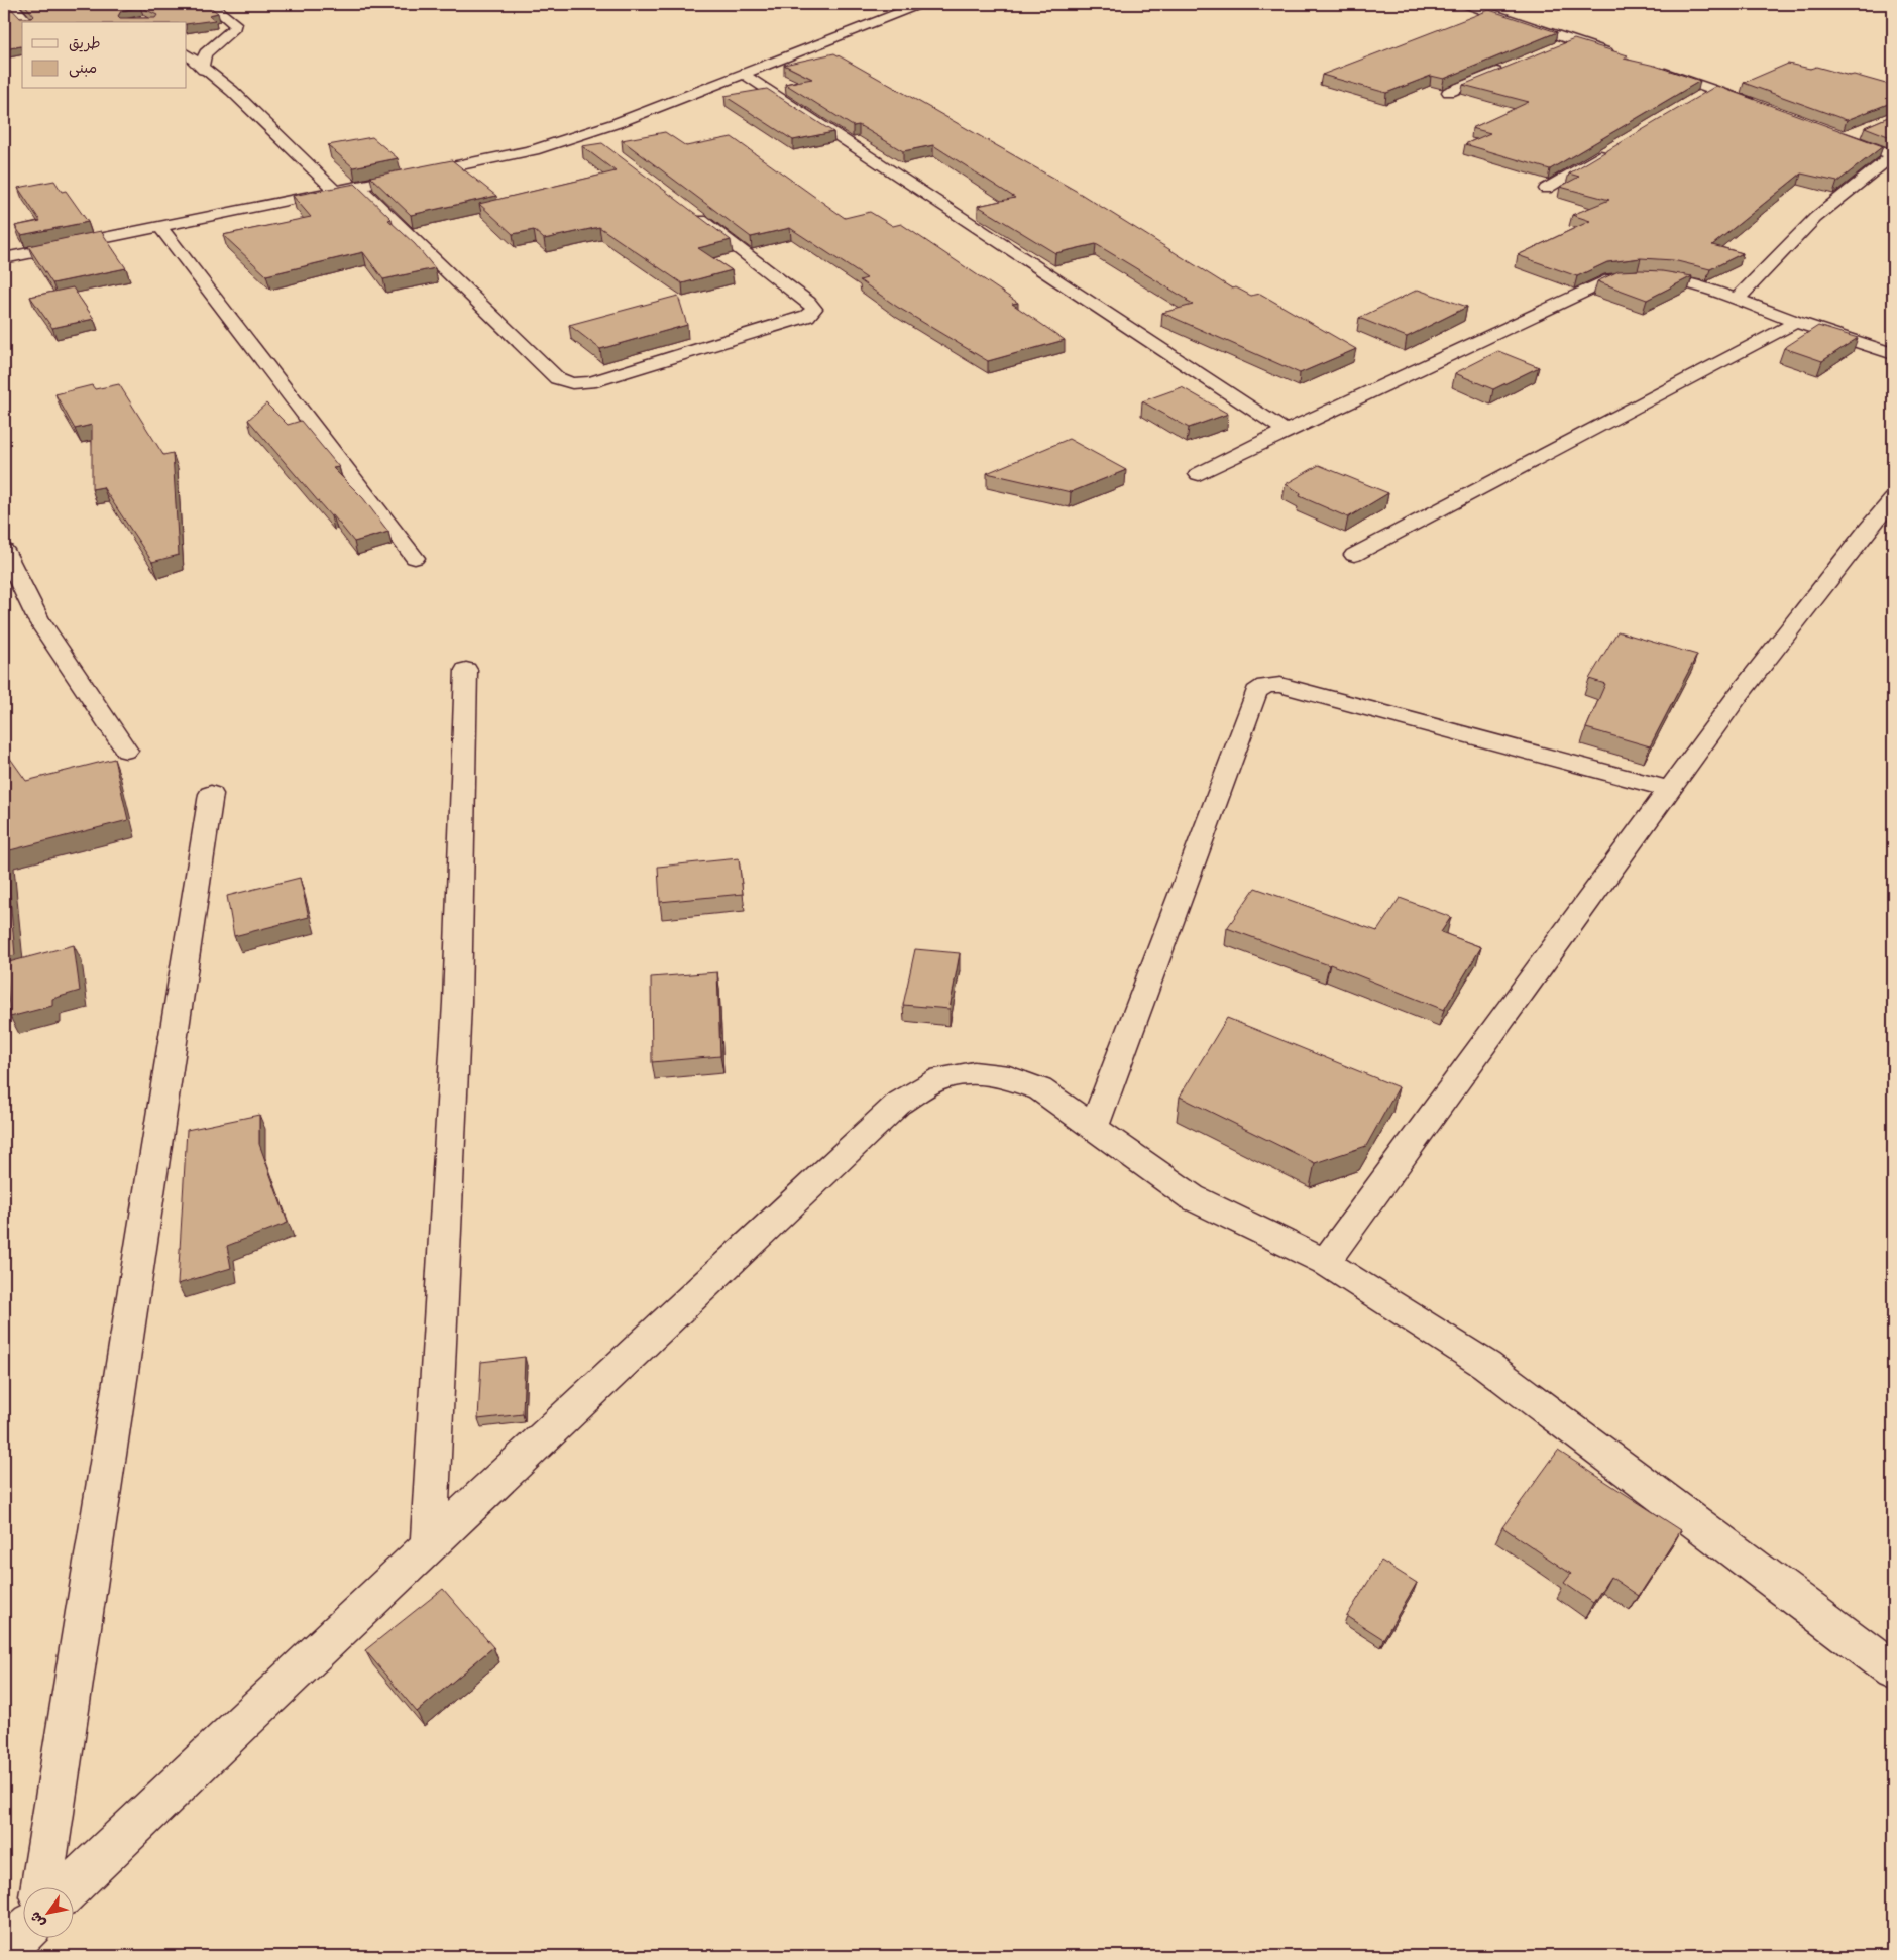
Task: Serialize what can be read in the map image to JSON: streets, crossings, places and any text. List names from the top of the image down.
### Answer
{
  "legend": ["طريق", "مبنى"],
  "north": "bottom left"
}
